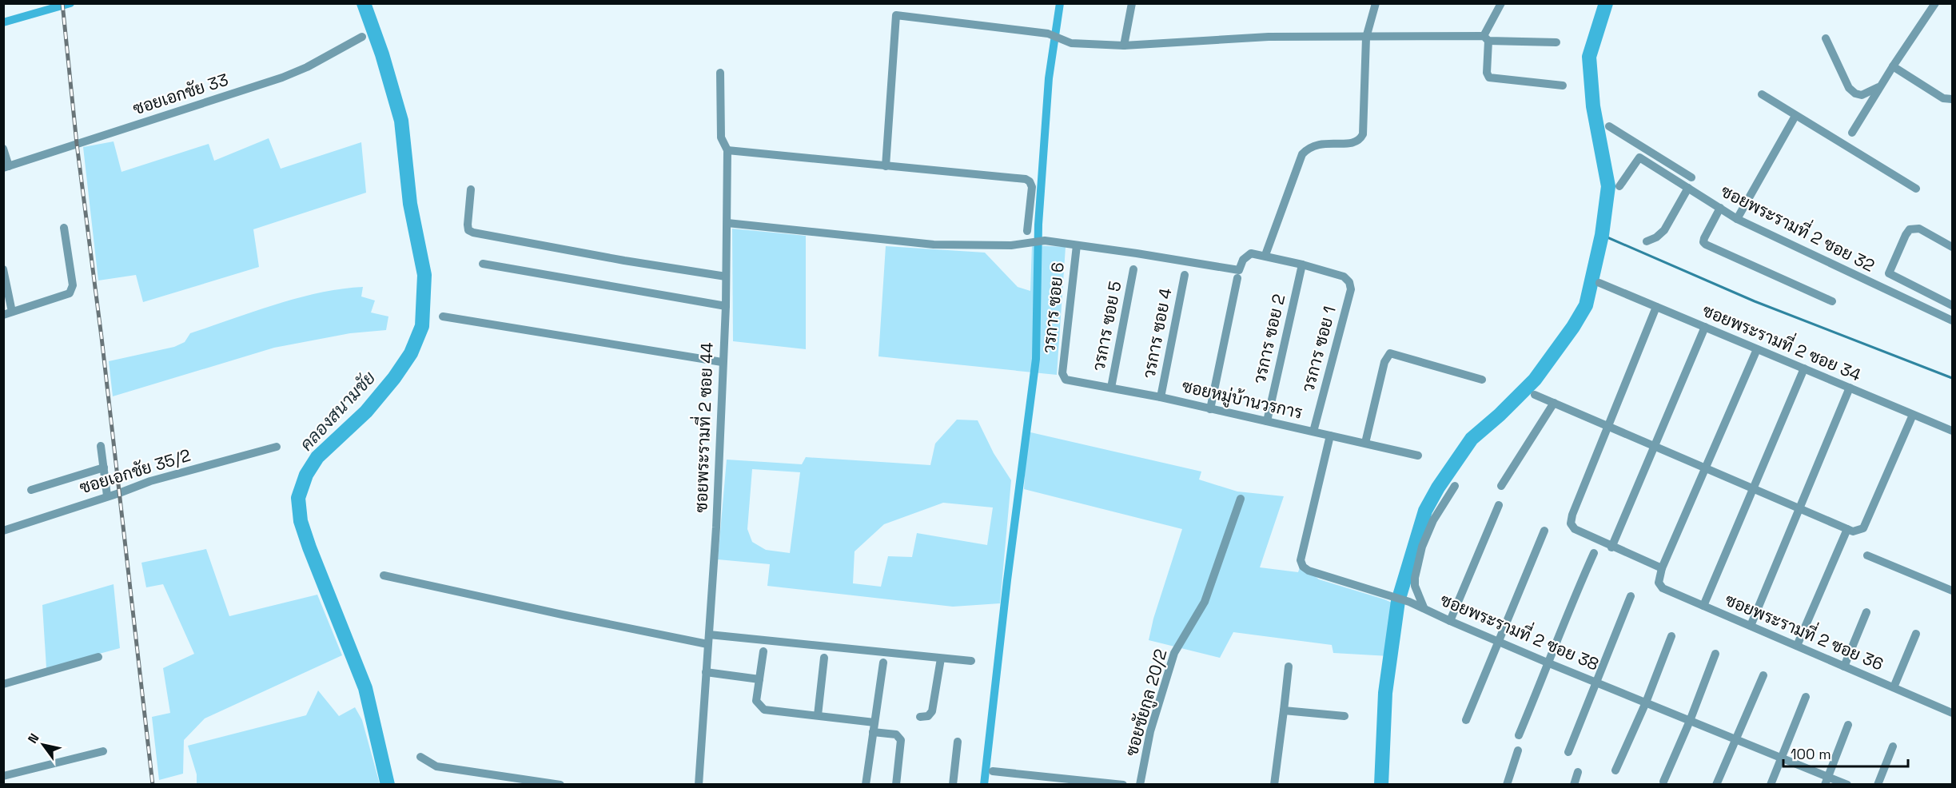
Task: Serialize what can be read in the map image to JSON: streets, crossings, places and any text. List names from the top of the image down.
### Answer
{
  "streets": {
    "street": [
      "ซอยเอกชัย 33",
      "ซอยพระรามที่ 2 ซอย 32",
      "วรการ ซอย 6",
      "วรการ ซอย 5",
      "วรการ ซอย 4",
      "วรการ ซอย 2",
      "ซอยพระรามที่ 2 ซอย 34",
      "วรการ ซอย 1",
      "ซอยหมู่บ้านวรการ",
      "ซอยพระรามที่ 2 ซอย 44",
      "ซอยเอกชัย 35/2",
      "ซอยพระรามที่ 2 ซอย 38",
      "ซอยพระรามที่ 2 ซอย 36",
      "ซอยชัยกูล 20/2"
    ]
  },
  "crossings": [
    ["วรการ ซอย 6", "ซอยหมู่บ้านวรการ"],
    ["วรการ ซอย 5", "ซอยหมู่บ้านวรการ"],
    ["วรการ ซอย 4", "ซอยหมู่บ้านวรการ"],
    ["วรการ ซอย 2", "วรการ ซอย 1"],
    ["วรการ ซอย 2", "ซอยหมู่บ้านวรการ"],
    ["วรการ ซอย 1", "ซอยหมู่บ้านวรการ"],
    ["ซอยหมู่บ้านวรการ", "ซอยพระรามที่ 2 ซอย 38"]
  ],
  "water": ["คลองสนามชัย"],
  "scale_bar": "100 m",
  "north": "top left"
}
